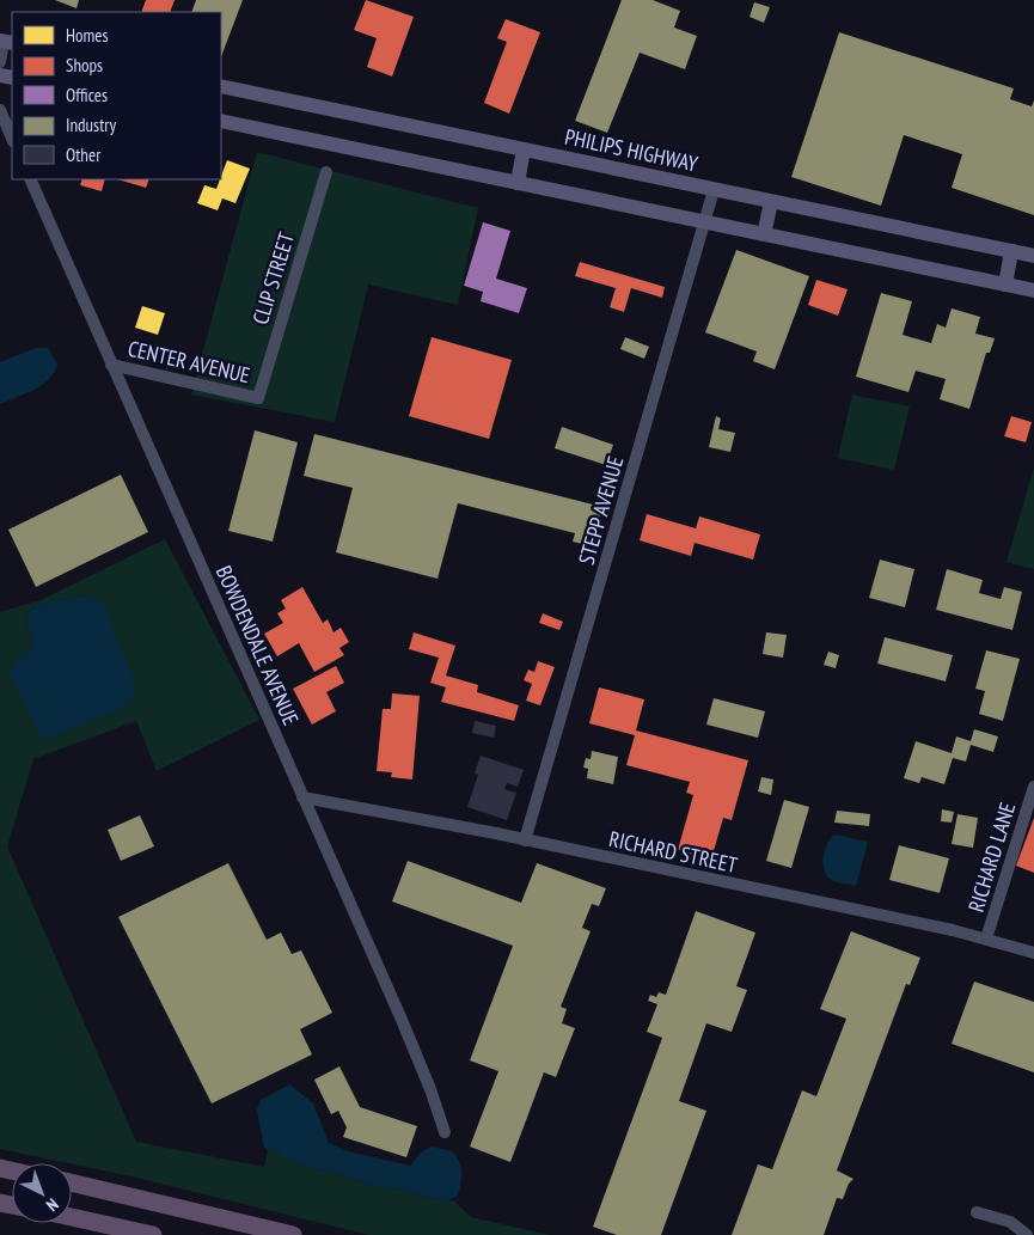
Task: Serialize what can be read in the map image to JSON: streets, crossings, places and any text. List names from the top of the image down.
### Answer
{
  "streets": {
    "main road": ["PHILIPS HIGHWAY"],
    "street": [
      "CLIP STREET",
      "CENTER AVENUE",
      "STEPP AVENUE",
      "BOWDENDALE AVENUE",
      "RICHARD STREET",
      "RICHARD LANE"
    ]
  },
  "crossings": [
    ["PHILIPS HIGHWAY", "STEPP AVENUE"],
    ["CLIP STREET", "CENTER AVENUE"],
    ["CENTER AVENUE", "BOWDENDALE AVENUE"],
    ["STEPP AVENUE", "RICHARD STREET"],
    ["BOWDENDALE AVENUE", "RICHARD STREET"],
    ["RICHARD STREET", "RICHARD LANE"]
  ],
  "legend": [
    "Homes",
    "Shops",
    "Offices",
    "Industry",
    "Other"
  ],
  "north": "bottom right"
}
